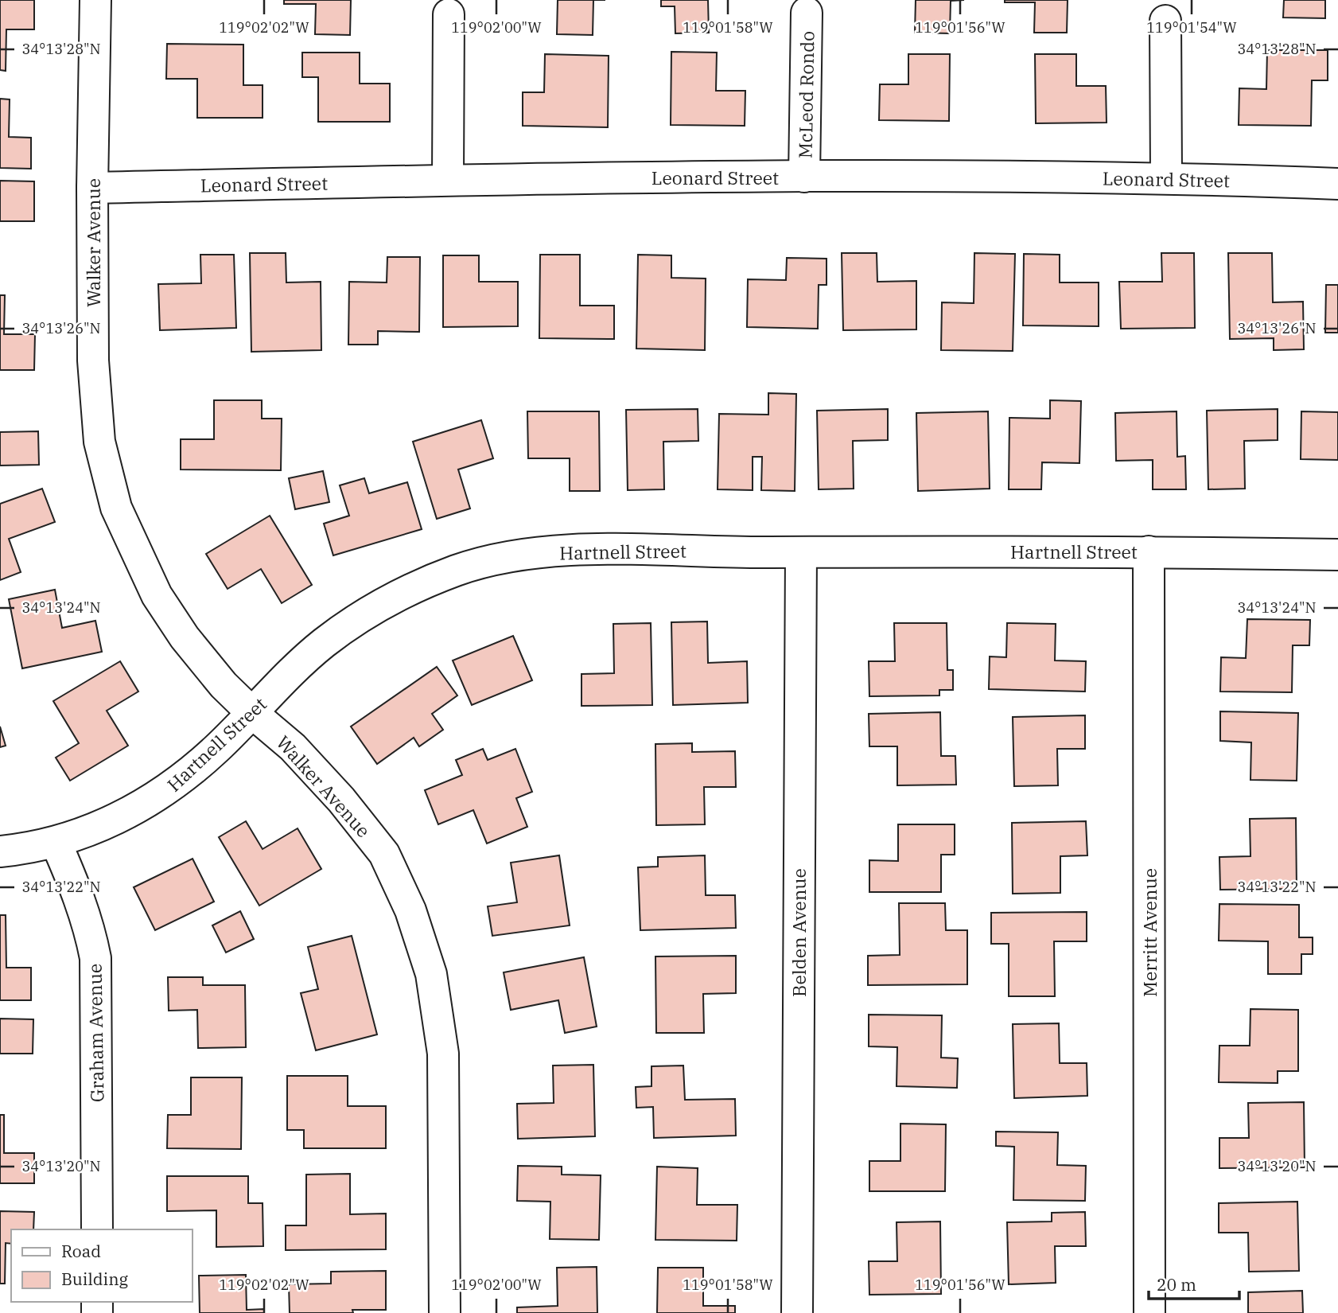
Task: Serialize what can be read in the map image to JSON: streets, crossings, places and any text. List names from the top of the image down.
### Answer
{
  "streets": {
    "street": [
      "McLeod Rondo",
      "Leonard Street",
      "Walker Avenue",
      "Hartnell Street",
      "Belden Avenue",
      "Merritt Avenue",
      "Graham Avenue"
    ]
  },
  "crossings": [
    ["McLeod Rondo", "Leonard Street"],
    ["Leonard Street", "Walker Avenue"],
    ["Walker Avenue", "Hartnell Street"],
    ["Hartnell Street", "Belden Avenue"],
    ["Hartnell Street", "Merritt Avenue"],
    ["Hartnell Street", "Graham Avenue"]
  ],
  "legend": ["Road", "Building"],
  "scale_bar": "20 m",
  "coordinates": [
    "119°02'02\"W",
    "119°02'00\"W",
    "119°01'58\"W",
    "119°01'56\"W",
    "119°01'54\"W",
    "34°13'28\"N",
    "34°13'26\"N",
    "34°13'24\"N",
    "34°13'22\"N",
    "34°13'20\"N"
  ]
}
